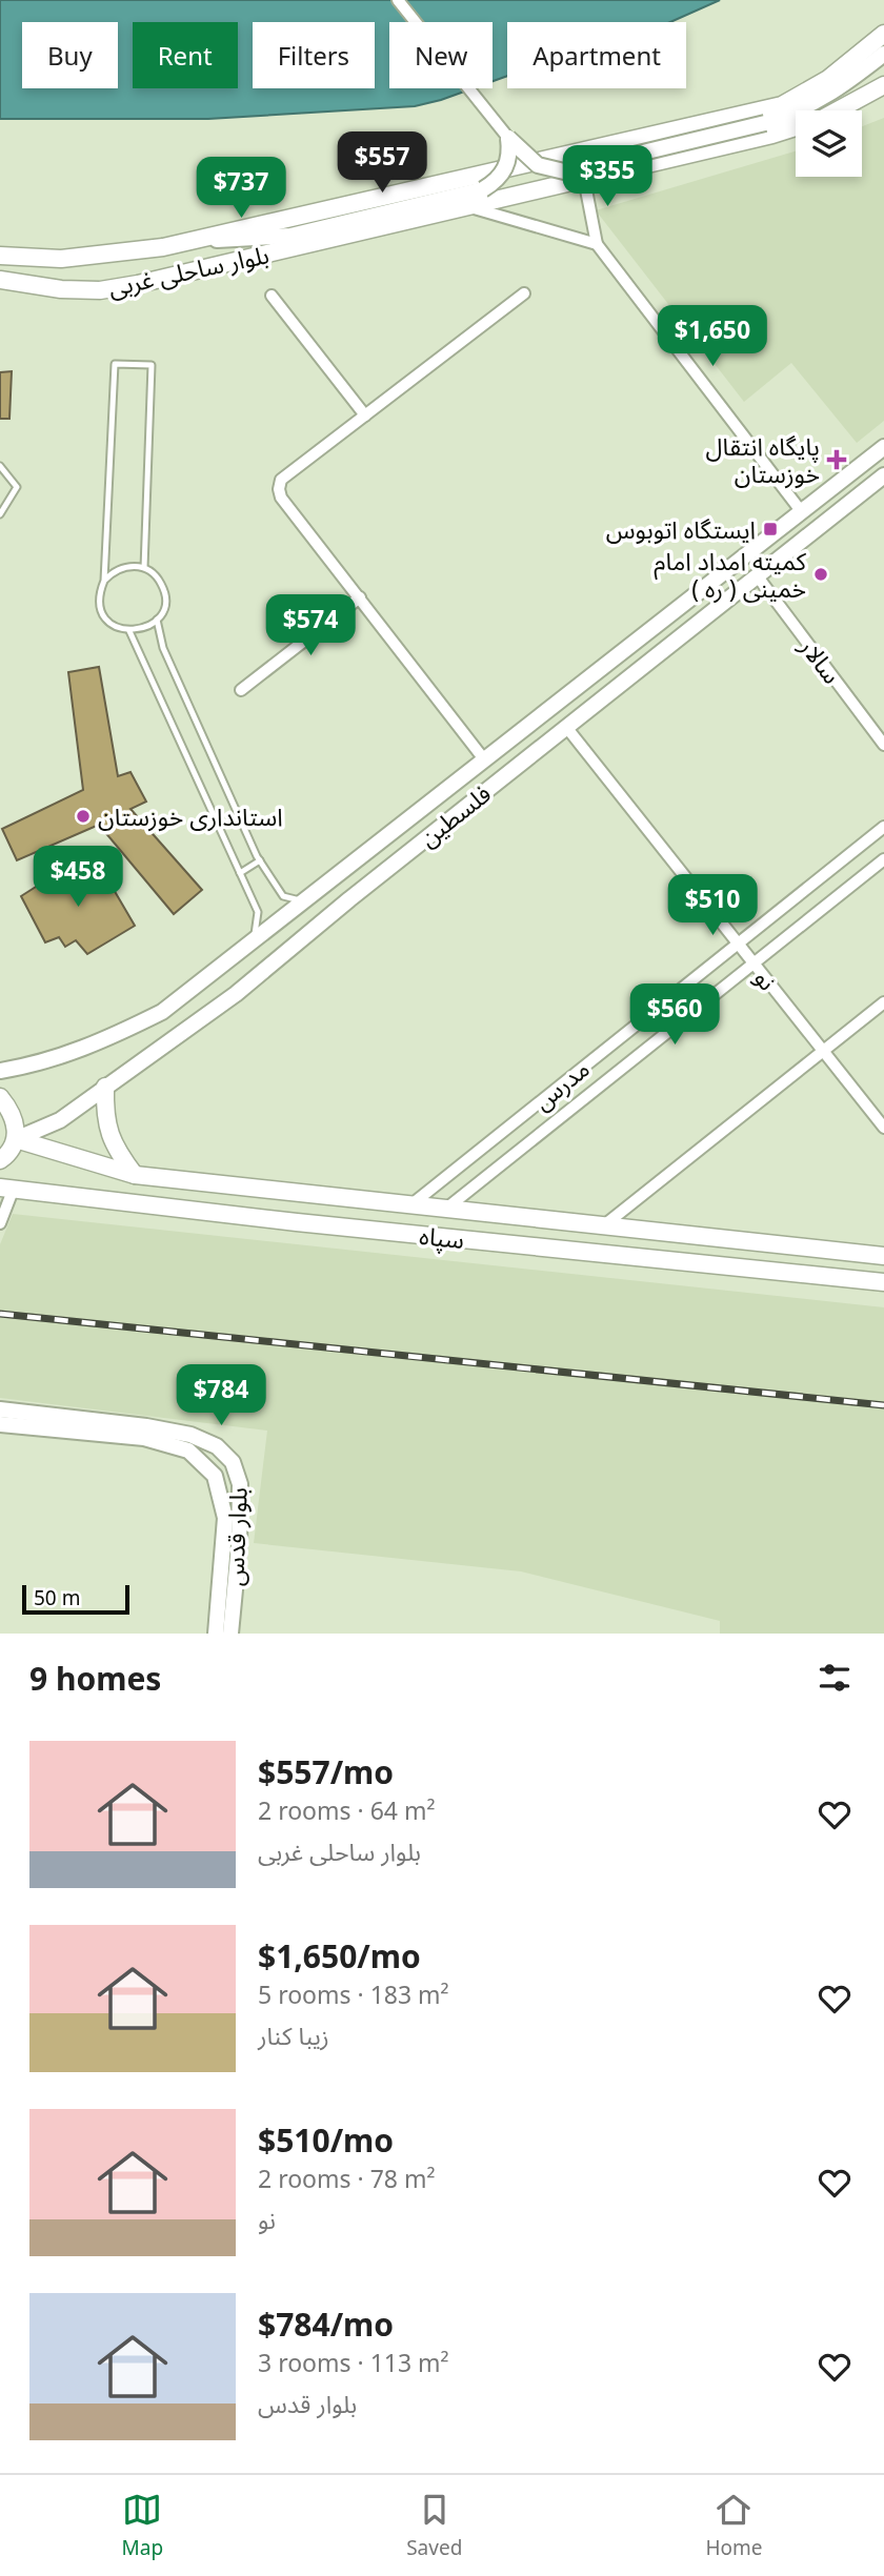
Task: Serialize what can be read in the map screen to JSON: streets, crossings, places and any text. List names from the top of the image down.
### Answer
{
  "streets": {
    "main road": ["بلوار ساحلی غربی", "سپاه"],
    "street": [
      "سالار",
      "فلسطین",
      "نو",
      "مدرس",
      "بلوار قدس"
    ]
  },
  "crossings": [
    ["سالار", "فلسطین"],
    ["فلسطین", "نو"],
    ["فلسطین", "سپاه"],
    ["نو", "مدرس"],
    ["مدرس", "سپاه"]
  ],
  "places": {
    "health": ["پایگاه انتقال خوزستان"],
    "transit": ["ایستگاه اتوبوس"],
    "other": ["کمیته امداد امام خمینی ( ره )", "استانداری خوزستان"]
  },
  "scale_bar": "50 m",
  "page": {
    "chip": [
      "Buy",
      "Rent",
      "Filters",
      "New",
      "Apartment"
    ],
    "price": [
      "$557",
      "$355",
      "$737",
      "$1,650",
      "$574",
      "$458",
      "$510",
      "$560",
      "$784"
    ],
    "scale": "50 m",
    "heading": "9 homes",
    "list": [
      {
        "name": "$557/mo",
        "note": "2 rooms · 64 m² · بلوار ساحلی غربی"
      },
      {
        "name": "$1,650/mo",
        "note": "5 rooms · 183 m² · زیبا کنار"
      },
      {
        "name": "$510/mo",
        "note": "2 rooms · 78 m² · نو"
      },
      {
        "name": "$784/mo",
        "note": "3 rooms · 113 m² · بلوار قدس"
      }
    ],
    "tabs": ["Map", "Saved", "Home"]
  }
}
